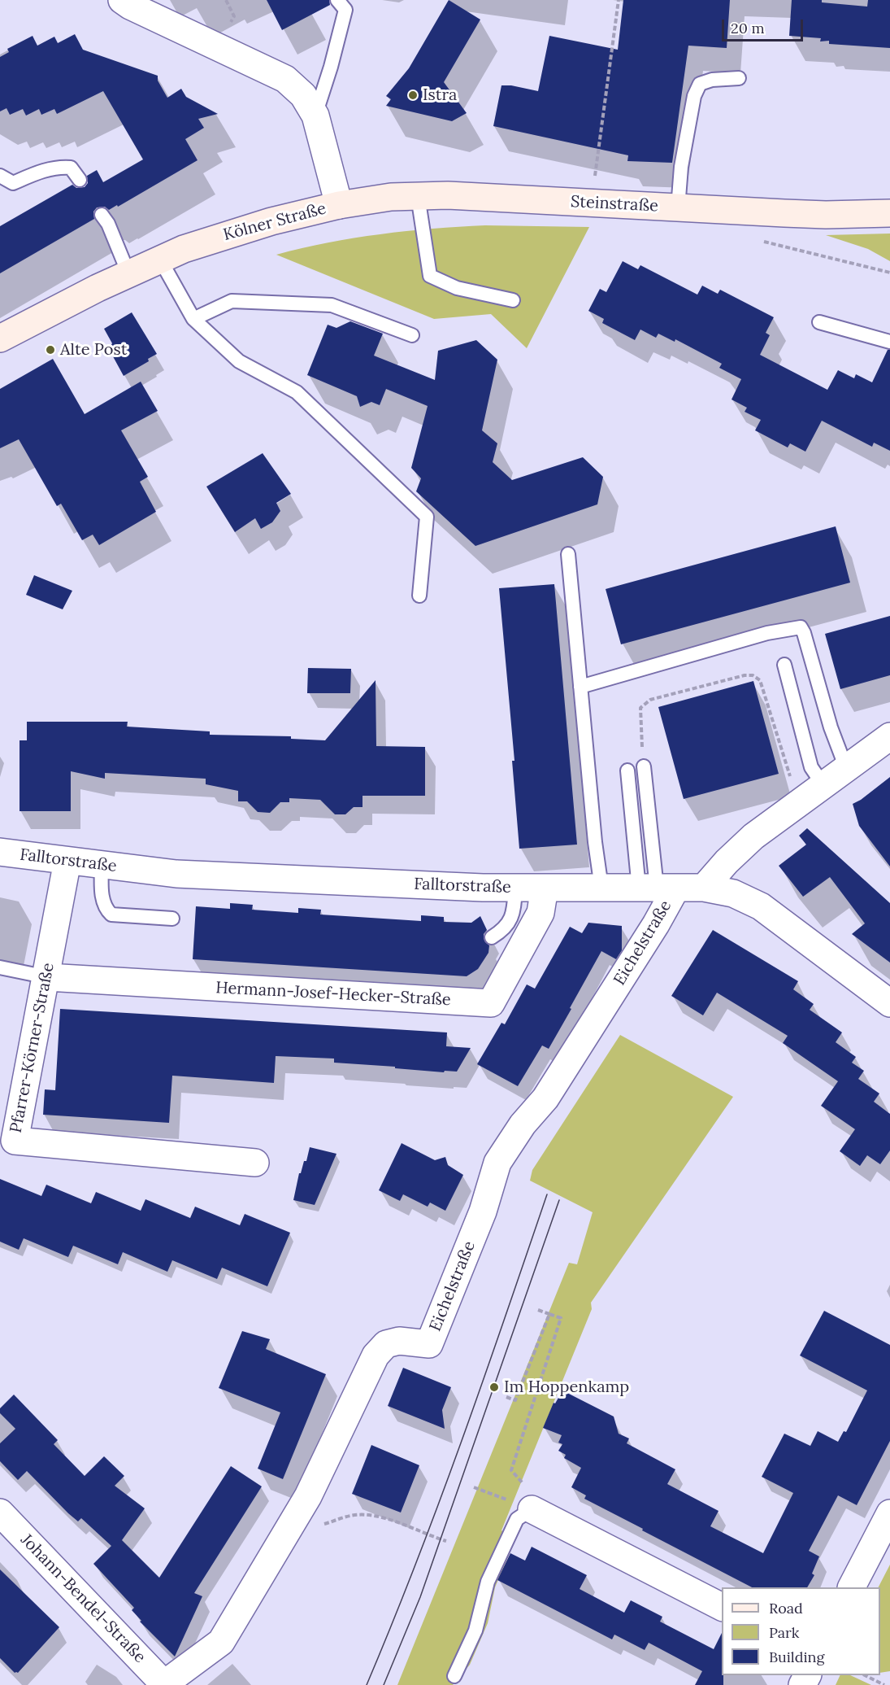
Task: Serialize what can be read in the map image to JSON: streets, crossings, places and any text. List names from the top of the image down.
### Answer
{
  "streets": {
    "main road": ["Steinstraße", "Kölner Straße"],
    "street": [
      "Falltorstraße",
      "Eichelstraße",
      "Hermann-Josef-Hecker-Straße",
      "Pfarrer-Körner-Straße",
      "Johann-Bendel-Straße"
    ]
  },
  "crossings": [
    ["Steinstraße", "Kölner Straße"],
    ["Falltorstraße", "Eichelstraße"],
    ["Falltorstraße", "Hermann-Josef-Hecker-Straße"],
    ["Falltorstraße", "Pfarrer-Körner-Straße"],
    ["Eichelstraße", "Johann-Bendel-Straße"],
    ["Hermann-Josef-Hecker-Straße", "Pfarrer-Körner-Straße"]
  ],
  "places": ["Istra", "Alte Post", "Im Hoppenkamp"],
  "legend": ["Road", "Park", "Building"],
  "scale_bar": "20 m"
}
